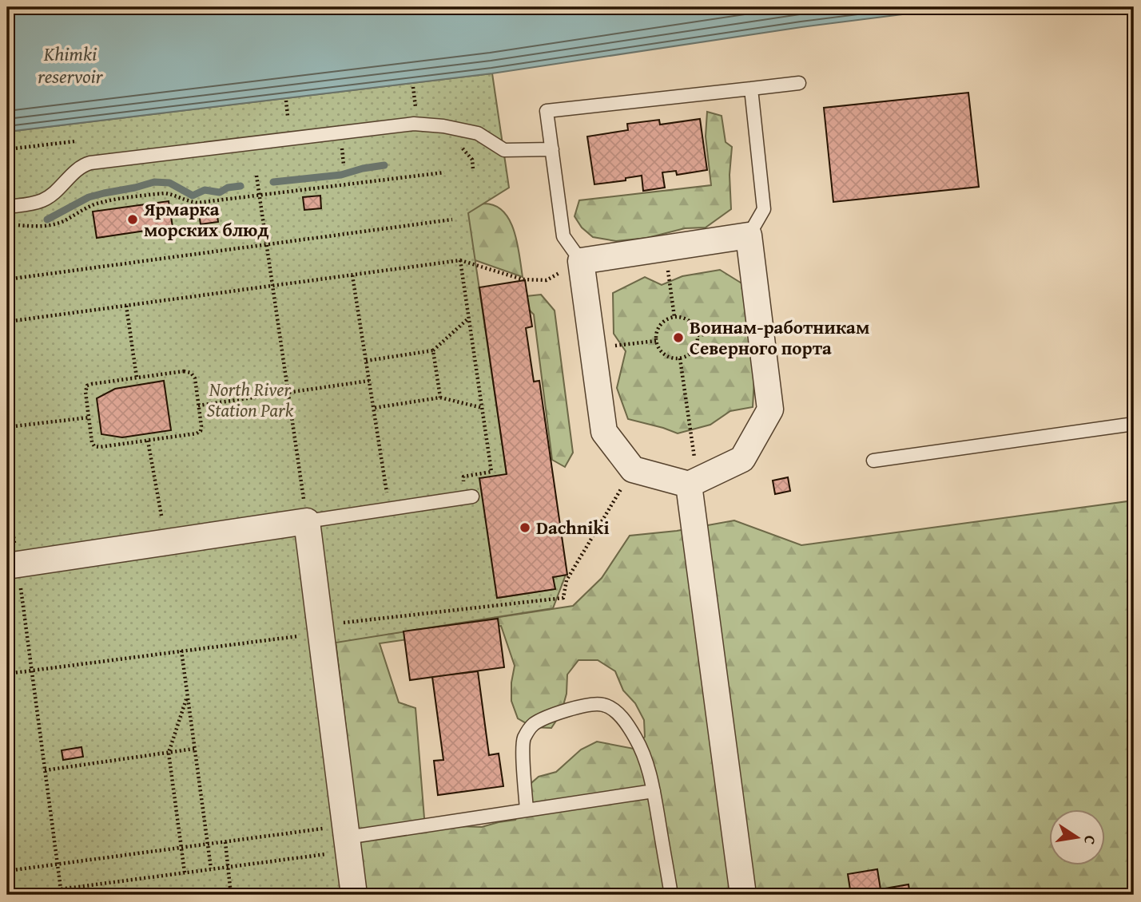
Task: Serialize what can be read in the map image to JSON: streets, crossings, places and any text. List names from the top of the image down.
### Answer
{
  "water": ["Khimki reservoir"],
  "parks": ["North River Station Park"],
  "places": ["Ярмарка морских блюд", "Воинам-работникам Северного порта", "Dachniki"],
  "north": "right"
}
